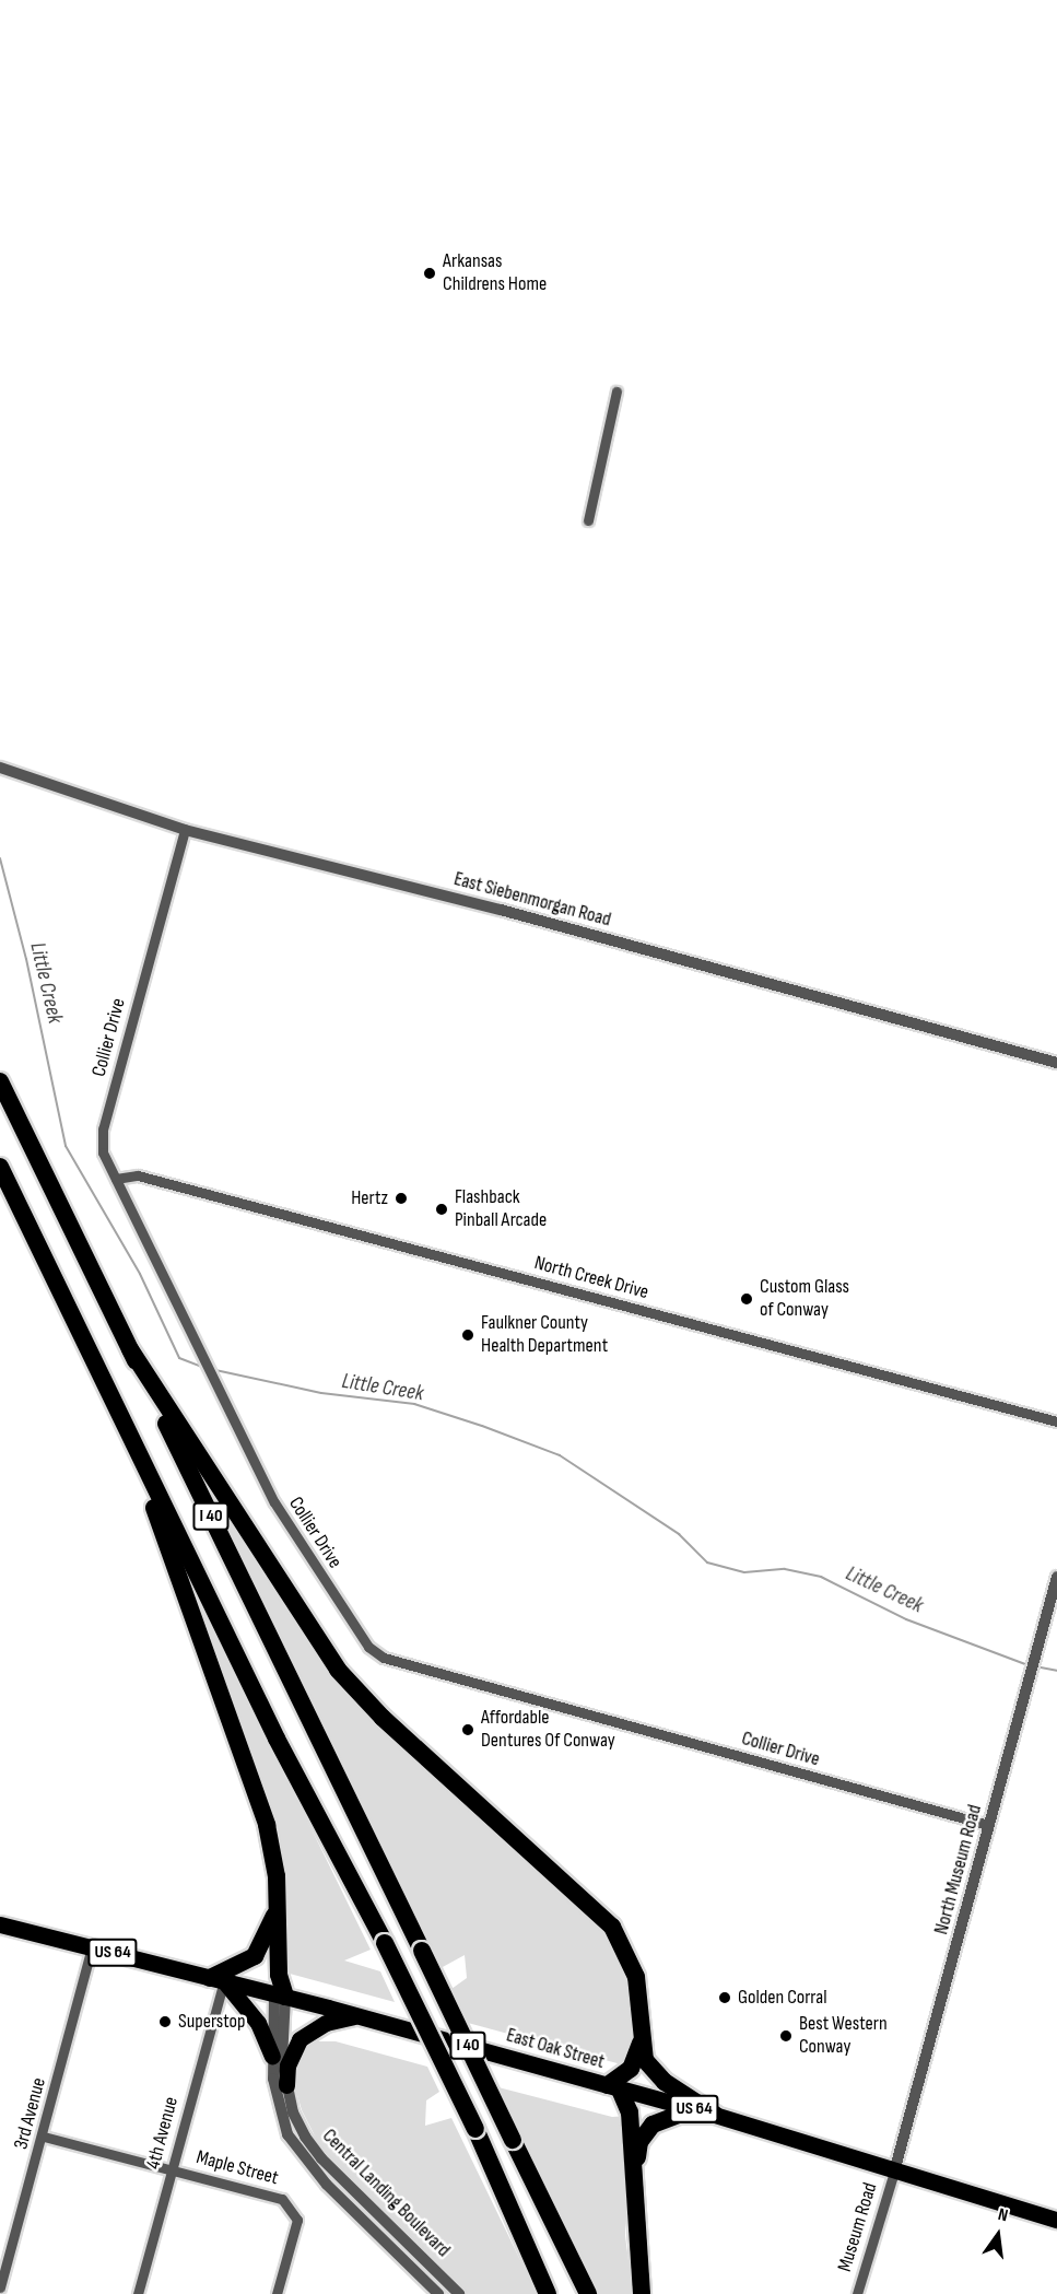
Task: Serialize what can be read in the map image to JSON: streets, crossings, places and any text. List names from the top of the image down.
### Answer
{
  "streets": {
    "highway": ["I 40", "US 64", "East Oak Street"],
    "street": [
      "East Siebenmorgan Road",
      "Collier Drive",
      "North Creek Drive",
      "North Museum Road",
      "3rd Avenue",
      "4th Avenue",
      "Maple Street",
      "Central Landing Boulevard",
      "Museum Road"
    ]
  },
  "crossings": [
    ["East Siebenmorgan Road", "Collier Drive"],
    ["Collier Drive", "North Creek Drive"],
    ["Collier Drive", "North Museum Road"],
    ["North Museum Road", "East Oak Street"],
    ["North Museum Road", "Museum Road"],
    ["East Oak Street", "3rd Avenue"],
    ["East Oak Street", "4th Avenue"],
    ["East Oak Street", "Central Landing Boulevard"],
    ["East Oak Street", "Museum Road"],
    ["3rd Avenue", "Maple Street"],
    ["4th Avenue", "Maple Street"]
  ],
  "water": ["Little Creek"],
  "places": [
    "Arkansas Childrens Home",
    "Hertz",
    "Flashback Pinball Arcade",
    "Custom Glass of Conway",
    "Faulkner County Health Department",
    "Affordable Dentures Of Conway",
    "Golden Corral",
    "Superstop",
    "Best Western Conway"
  ],
  "north": "top"
}
